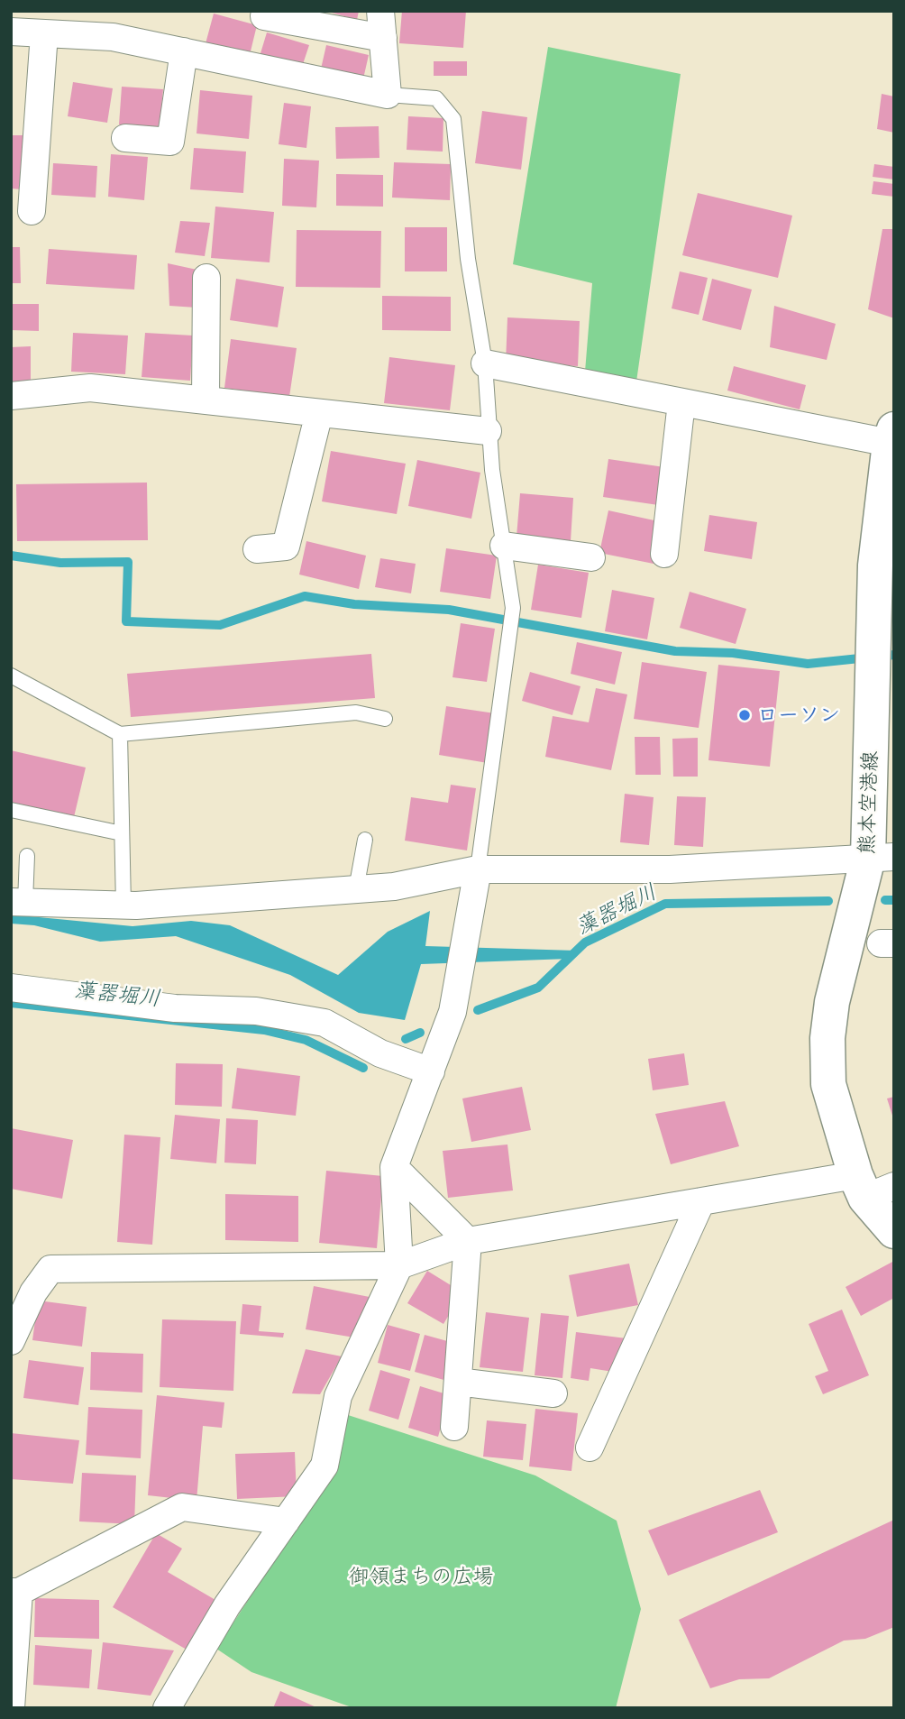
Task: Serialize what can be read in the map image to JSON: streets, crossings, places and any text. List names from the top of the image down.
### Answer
{
  "streets": {
    "main road": ["熊本空港線"]
  },
  "water": ["藻器堀川"],
  "parks": ["御領まちの広場"],
  "places": ["ローソン"]
}
